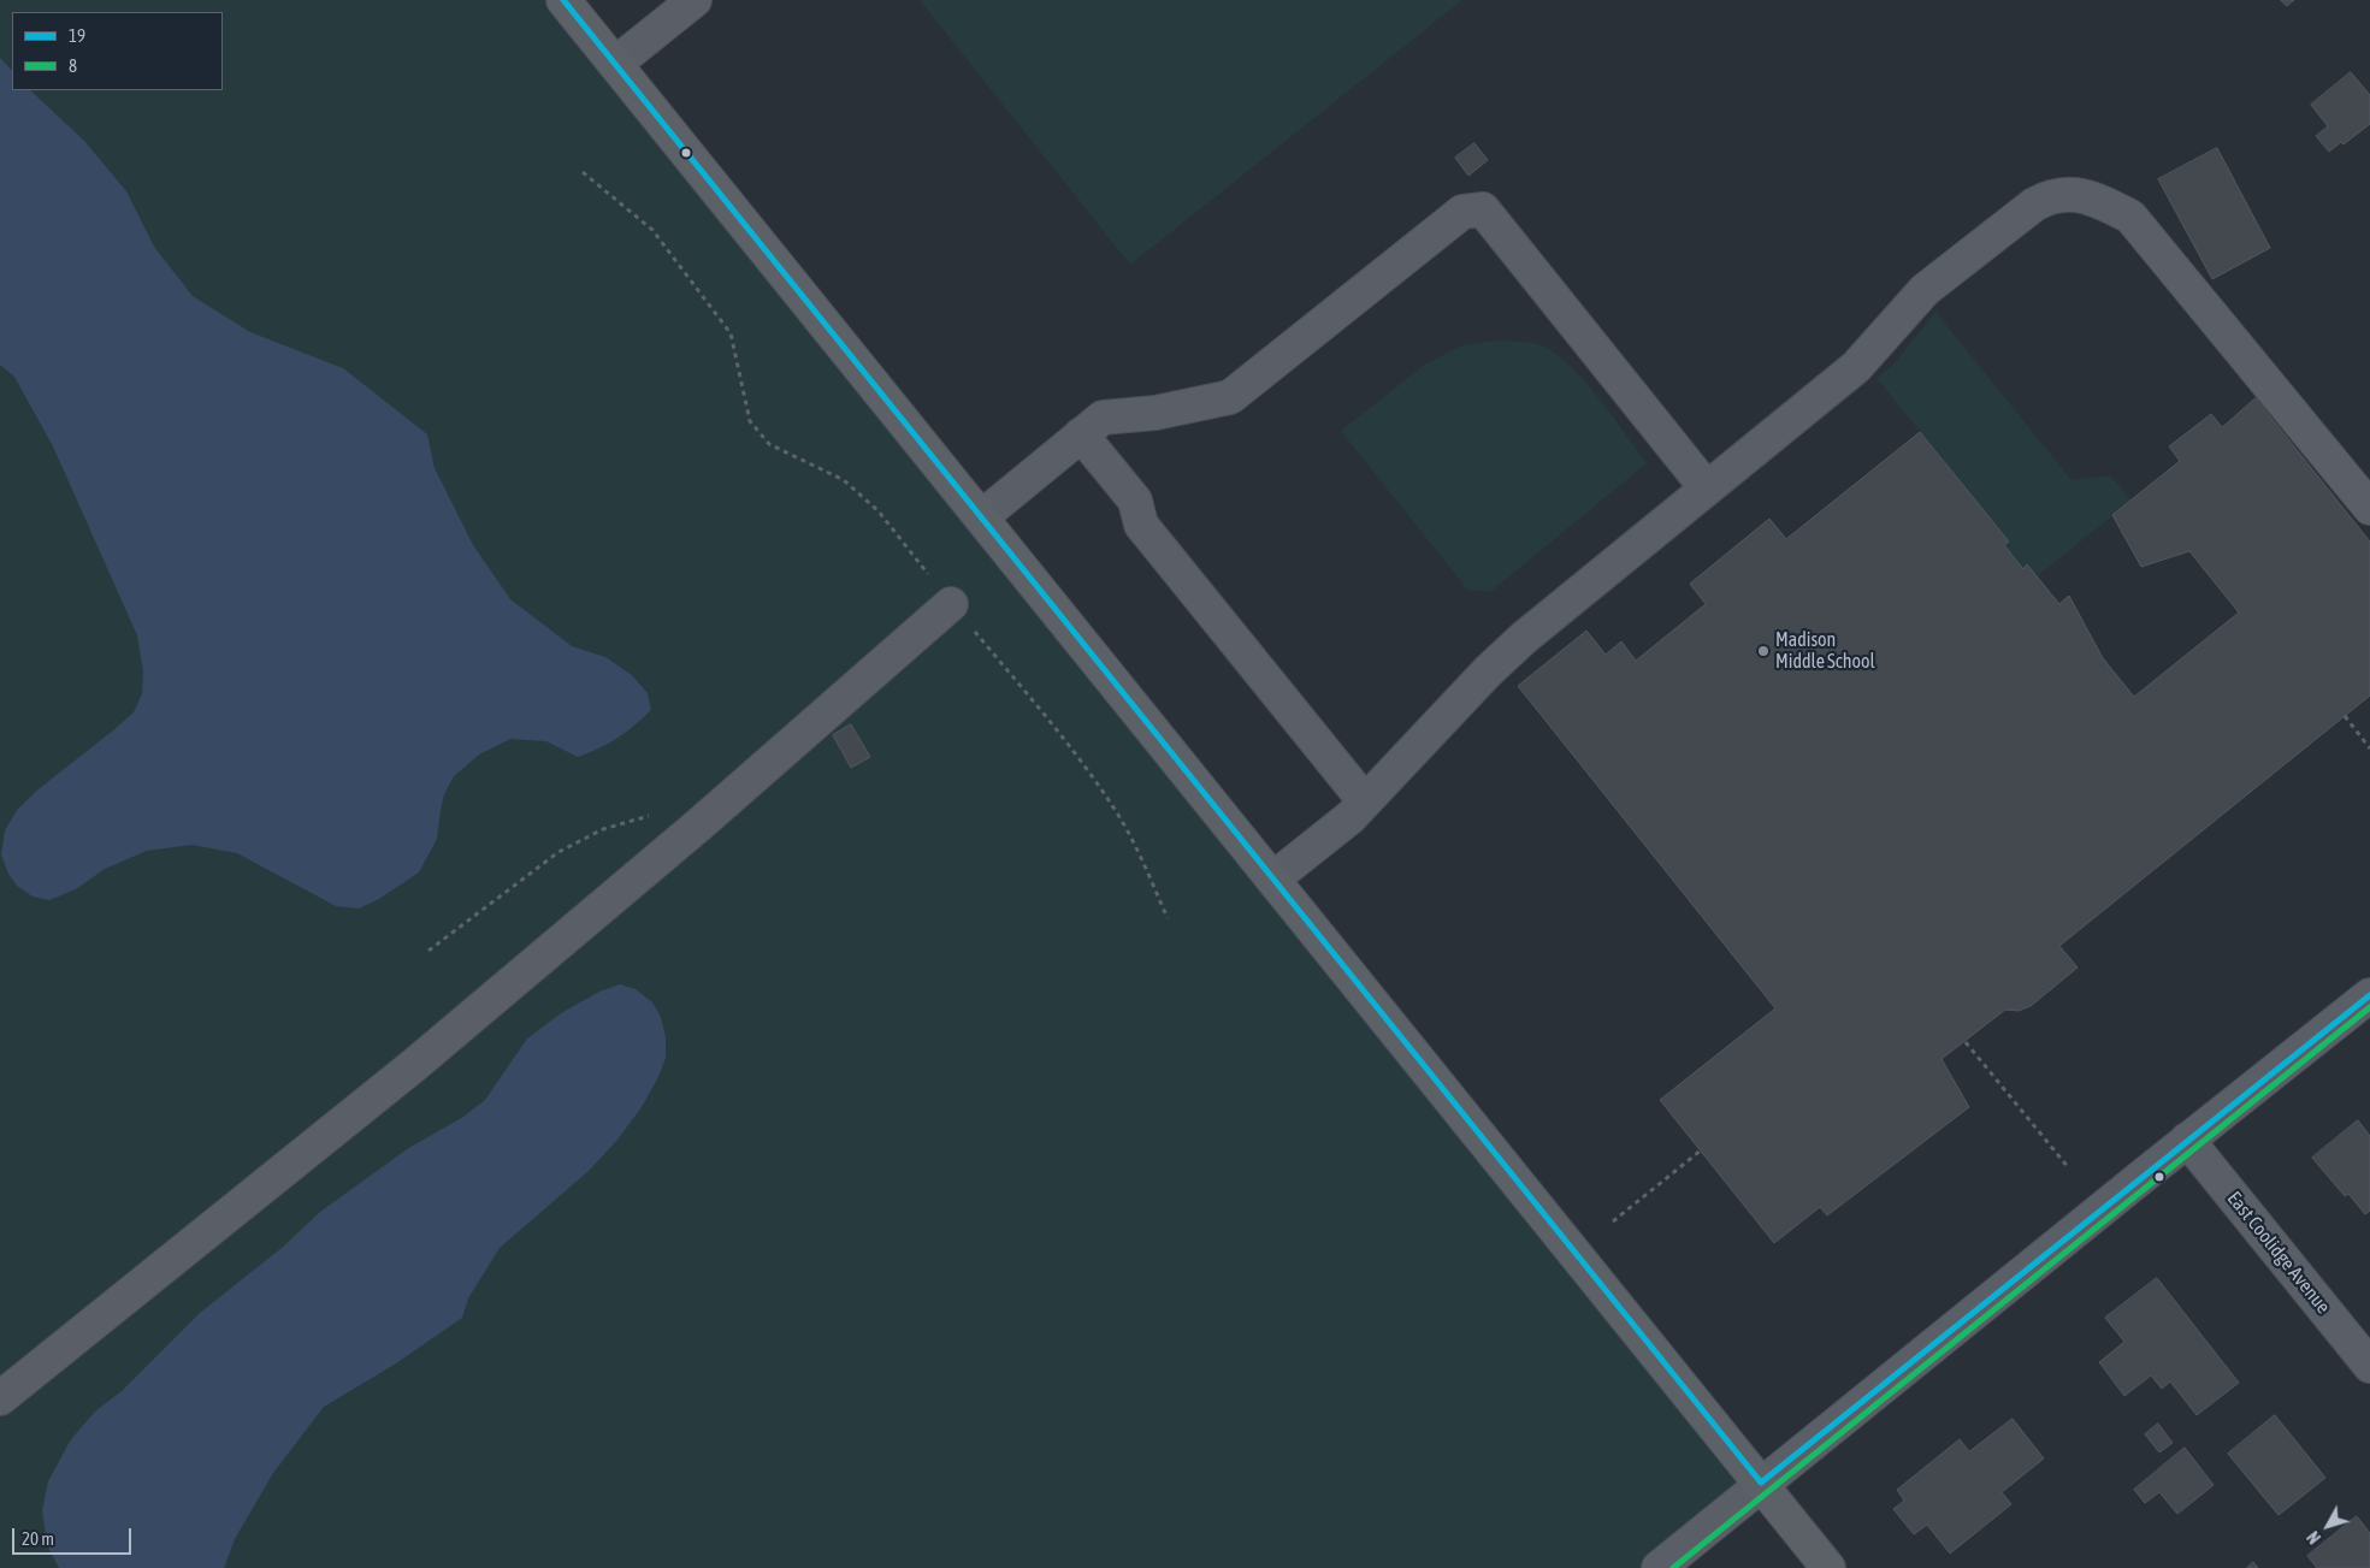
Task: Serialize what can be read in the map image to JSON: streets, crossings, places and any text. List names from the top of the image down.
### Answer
{
  "streets": {
    "street": ["East Coolidge Avenue"]
  },
  "places": ["Madison Middle School"],
  "lines": ["transit line 19", "transit line 8"],
  "legend": ["19", "8"],
  "scale_bar": "20 m",
  "north": "bottom left"
}
